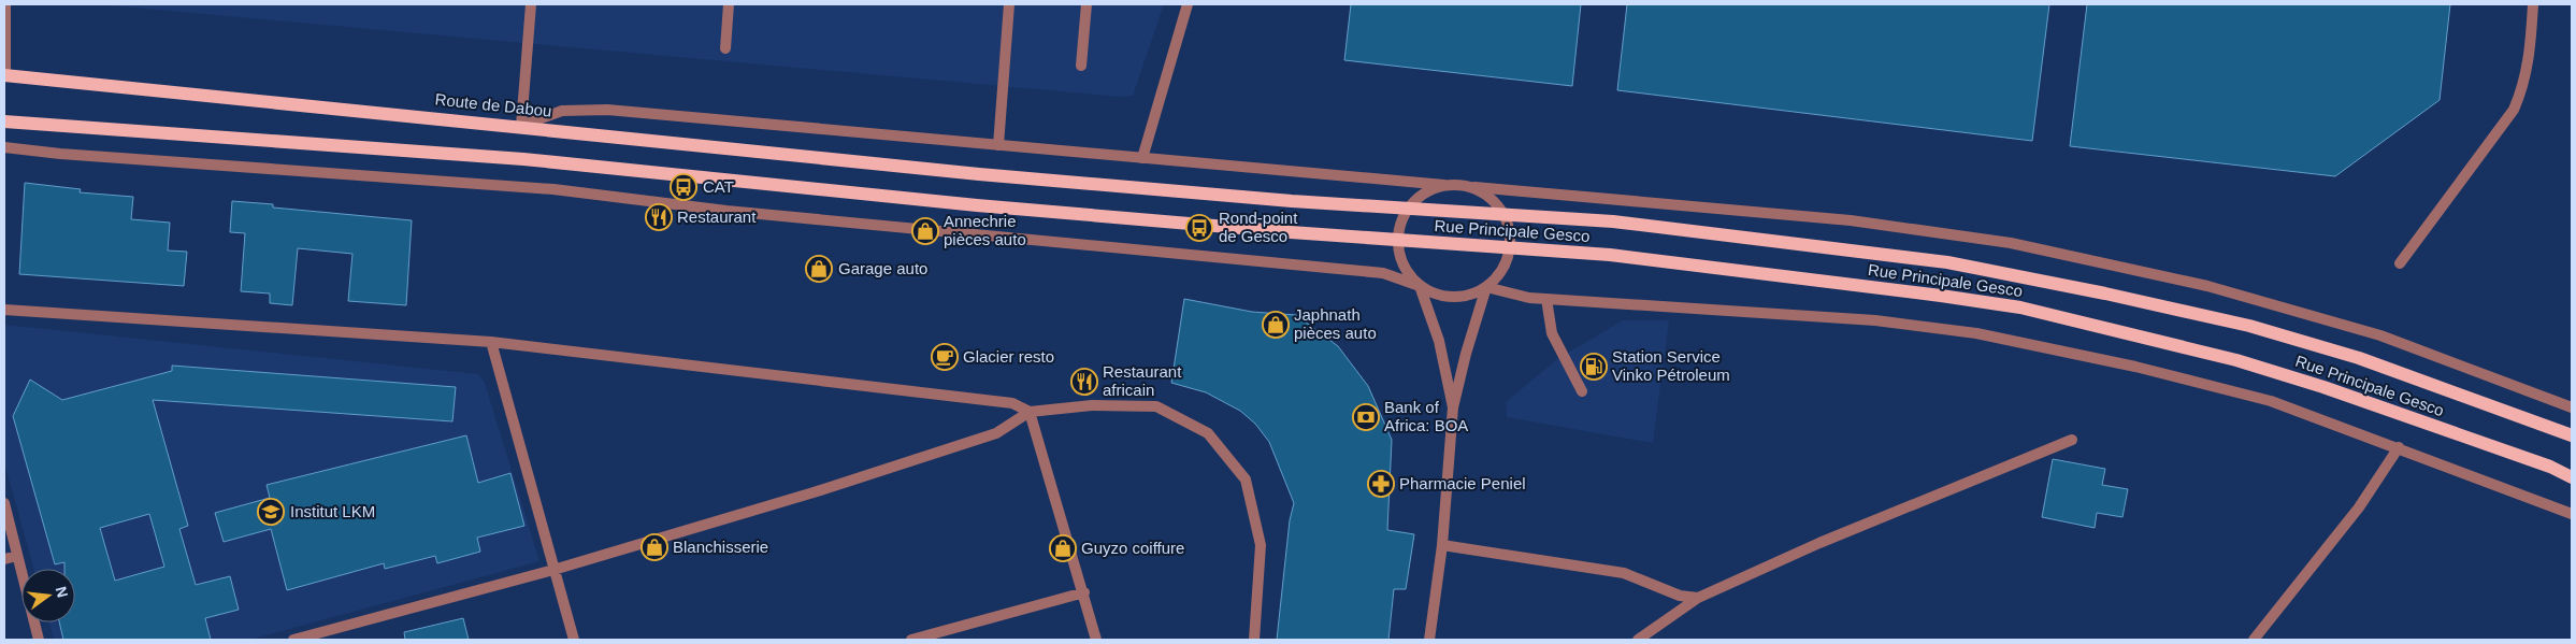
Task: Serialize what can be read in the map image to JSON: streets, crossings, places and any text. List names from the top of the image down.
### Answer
{
  "streets": {
    "main road": ["Route de Dabou", "Rue Principale Gesco"]
  },
  "crossings": [
    ["Route de Dabou", "Rue Principale Gesco"]
  ],
  "places": {
    "bus stop": ["CAT", "Rond-point de Gesco"],
    "restaurant": ["Restaurant", "Restaurant africain"],
    "shop": [
      "Annechrie pièces auto",
      "Garage auto",
      "Japhnath pièces auto",
      "Blanchisserie",
      "Guyzo coiffure"
    ],
    "cafe": ["Glacier resto"],
    "fuel station": ["Station Service Vinko Pétroleum"],
    "bank": ["Bank of Africa: BOA"],
    "pharmacy": ["Pharmacie Peniel"],
    "school or university": ["Institut LKM"]
  },
  "north": "right"
}
